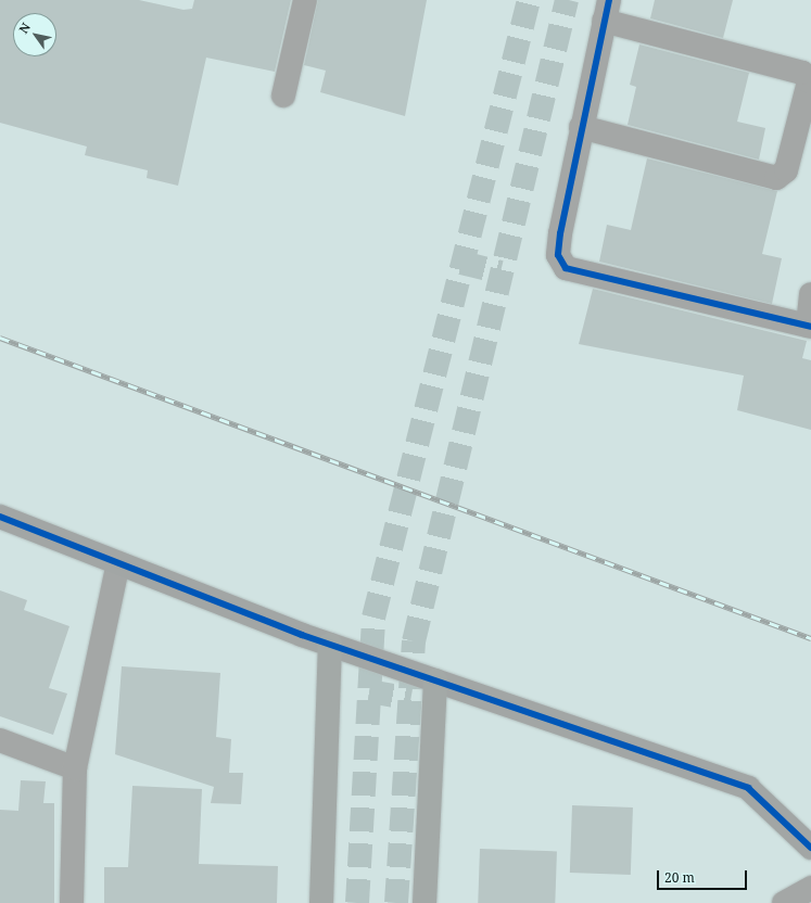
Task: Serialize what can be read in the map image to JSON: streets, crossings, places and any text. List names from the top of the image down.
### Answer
{
  "scale_bar": "20 m",
  "north": "top left"
}
